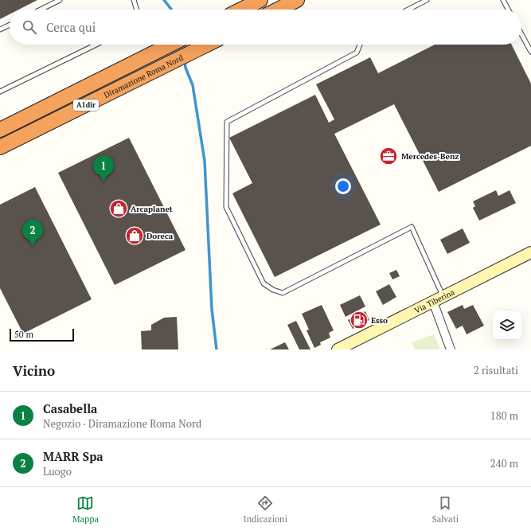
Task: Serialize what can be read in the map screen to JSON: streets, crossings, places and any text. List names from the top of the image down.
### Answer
{
  "streets": {
    "highway": ["Diramazione Roma Nord", "A1dir"],
    "main road": ["Via Tiberina"]
  },
  "places": {
    "office": ["Mercedes-Benz"],
    "shop": ["Arcaplanet", "Doreca"],
    "fuel station": ["Esso"]
  },
  "scale_bar": "50 m",
  "page": {
    "search": "Cerca qui",
    "pins": ["1", "2"],
    "scale": "50 m",
    "heading": ["Vicino", "2 risultati"],
    "list": [
      {
        "mark": "1",
        "name": "Casabella",
        "note": "Negozio · Diramazione Roma Nord",
        "value": "180 m"
      },
      {
        "mark": "2",
        "name": "MARR Spa",
        "note": "Luogo",
        "value": "240 m"
      }
    ],
    "nav": ["Mappa", "Indicazioni", "Salvati"]
  }
}
